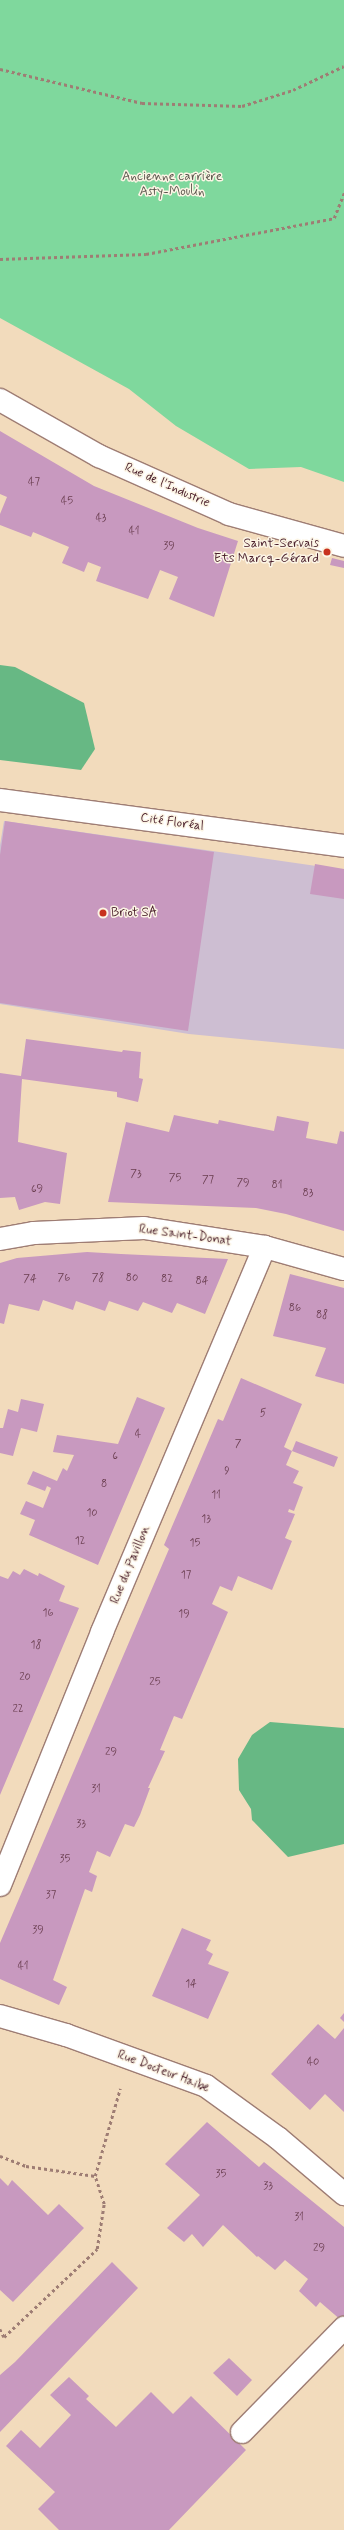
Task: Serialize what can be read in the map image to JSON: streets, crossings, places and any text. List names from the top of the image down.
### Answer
{
  "streets": {
    "street": [
      "Rue de l'Industrie",
      "Cité Floréal",
      "Rue Saint-Donat",
      "Rue du Pavillon",
      "Rue Docteur Haibe"
    ]
  },
  "crossings": [
    ["Rue Saint-Donat", "Rue du Pavillon"]
  ],
  "parks": ["Ancienne carrière Asty-Moulin"],
  "places": ["Saint-Servais Ets Marcq-Gérard", "Briot SA"],
  "house_numbers": [
    "47",
    "45",
    "43",
    "41",
    "39",
    "73",
    "75",
    "77",
    "79",
    "81",
    "69",
    "83",
    "76",
    "78",
    "80",
    "74",
    "82",
    "84",
    "86",
    "88",
    "5",
    "4",
    "7",
    "6",
    "9",
    "8",
    "11",
    "10",
    "13",
    "12",
    "15",
    "17",
    "16",
    "19",
    "18",
    "20",
    "25",
    "22",
    "29",
    "31",
    "33",
    "35",
    "37",
    "39",
    "41",
    "14",
    "40",
    "35",
    "33",
    "31",
    "29"
  ]
}
